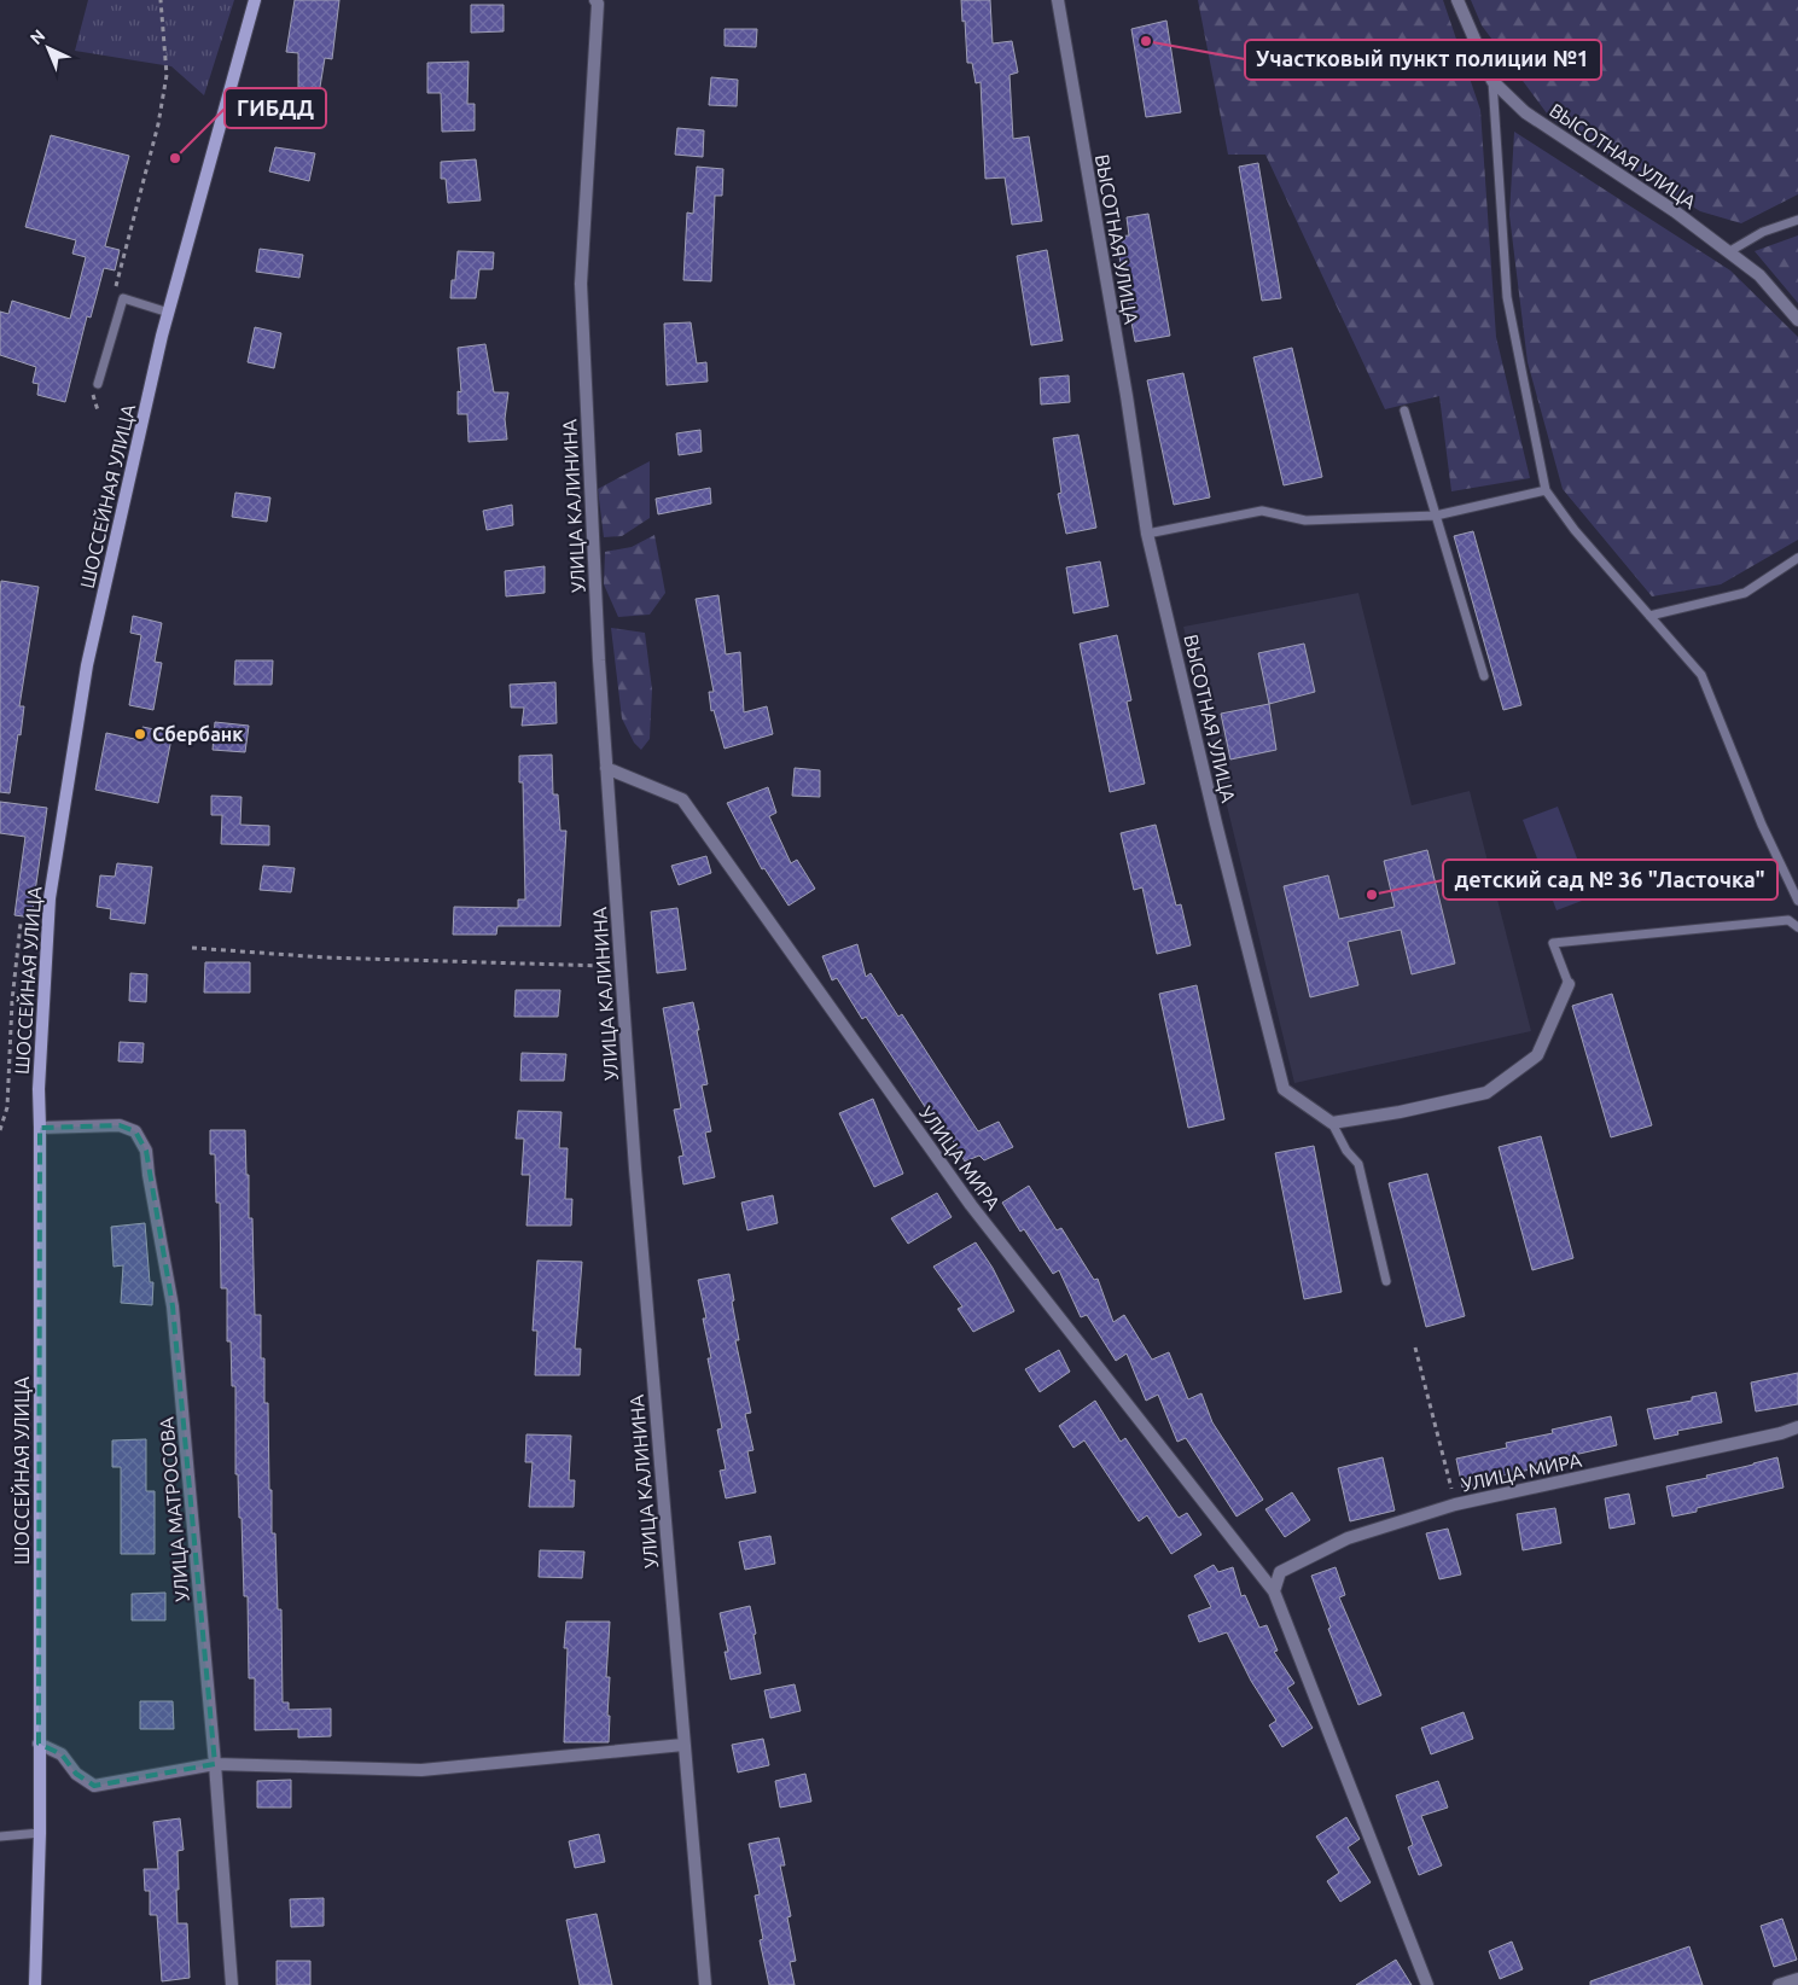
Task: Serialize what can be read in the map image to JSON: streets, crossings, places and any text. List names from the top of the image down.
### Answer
{
  "streets": {
    "street": [
      "ВЫСОТНАЯ УЛИЦА",
      "ШОССЕЙНАЯ УЛИЦА",
      "УЛИЦА КАЛИНИНА",
      "УЛИЦА МИРА",
      "УЛИЦА МАТРОСОВА"
    ]
  },
  "crossings": [
    ["ШОССЕЙНАЯ УЛИЦА", "УЛИЦА МАТРОСОВА"],
    ["УЛИЦА КАЛИНИНА", "УЛИЦА МИРА"]
  ],
  "places": [
    "Участковый пункт полиции №1",
    "ГИБДД",
    "Сбербанк",
    "детский сад № 36 \"Ласточка\""
  ],
  "north": "top left"
}
